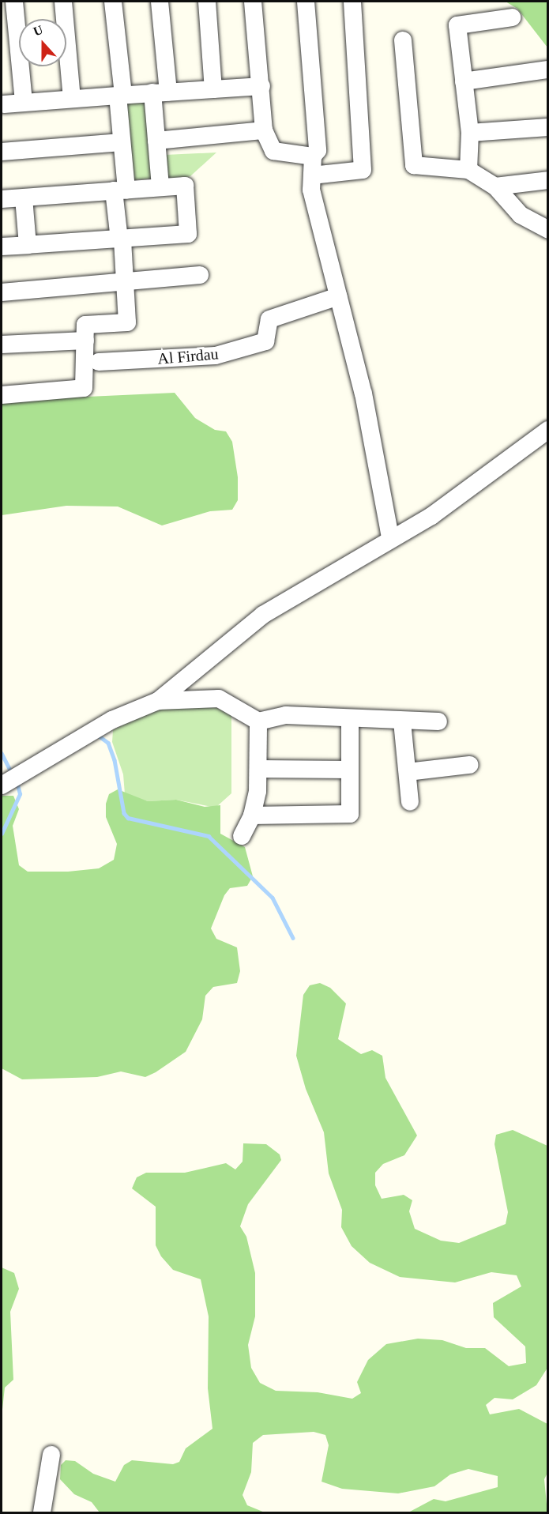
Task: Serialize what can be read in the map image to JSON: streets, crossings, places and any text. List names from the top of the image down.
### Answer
{
  "streets": {
    "street": ["Al Firdau"]
  },
  "north": "top"
}
